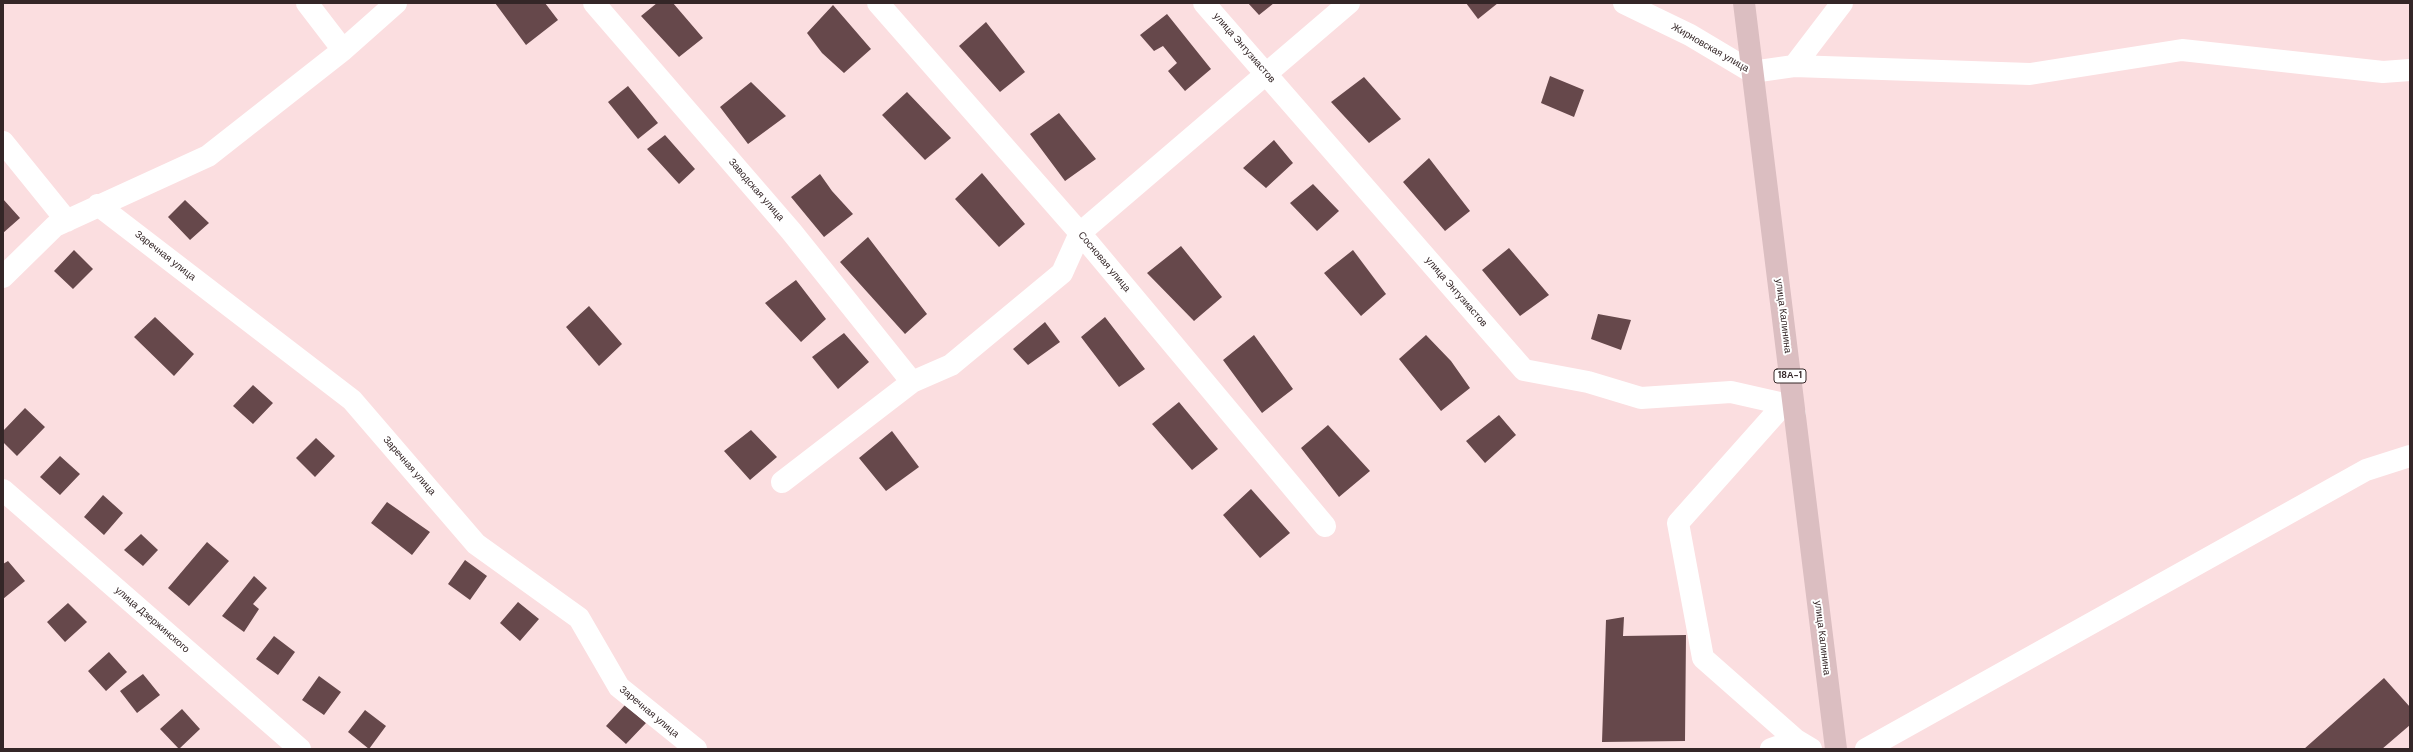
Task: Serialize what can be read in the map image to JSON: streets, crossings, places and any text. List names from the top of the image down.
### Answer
{
  "streets": {
    "main road": ["улица Калинина", "18А-1"],
    "street": [
      "улица Энтузиастов",
      "Жирновская улица",
      "Заводская улица",
      "Заречная улица",
      "Сосновая улица",
      "улица Дзержинского"
    ]
  },
  "crossings": [
    ["улица Энтузиастов", "улица Калинина"],
    ["Жирновская улица", "улица Калинина"]
  ]
}
